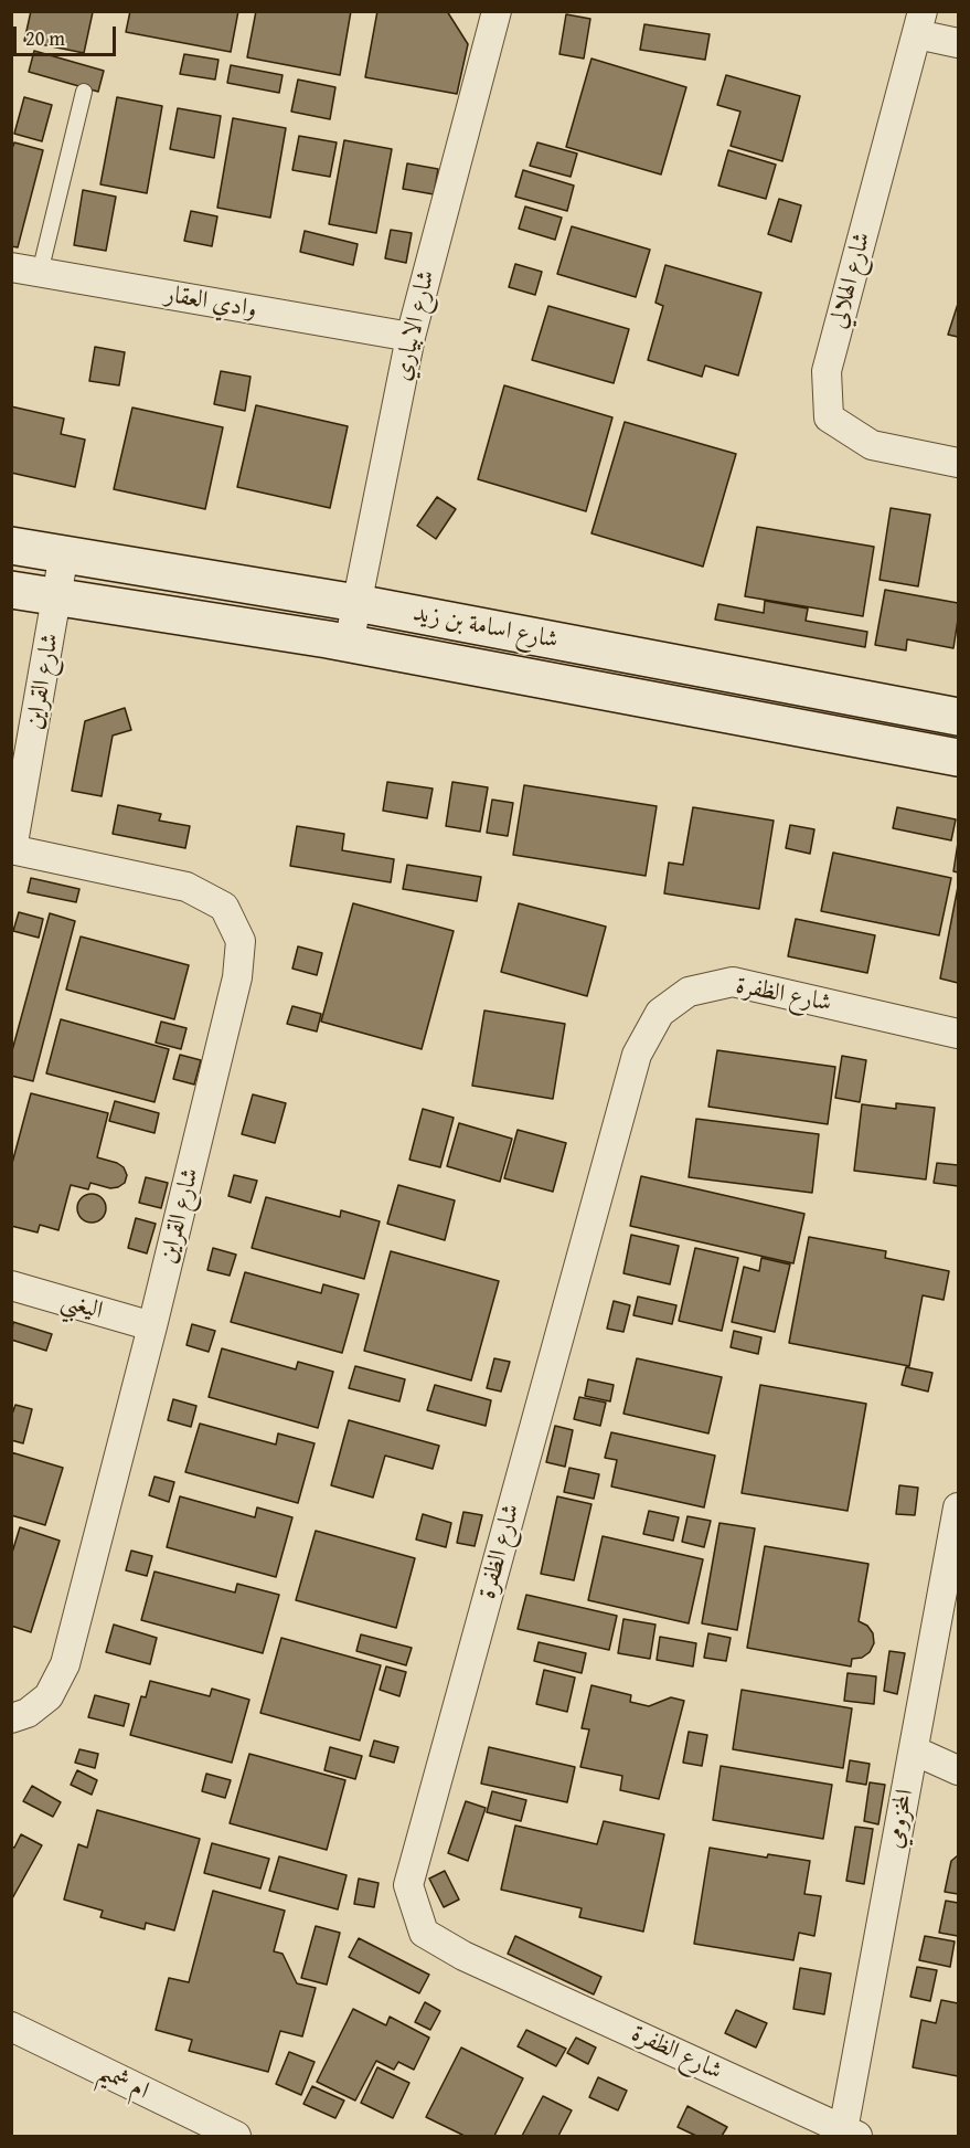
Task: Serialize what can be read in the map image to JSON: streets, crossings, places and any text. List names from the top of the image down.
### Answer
{
  "streets": {
    "street": [
      "شارع الهلالي",
      "وادي العقار",
      "شارع الابياري",
      "شارع اسامة بن زيد",
      "شارع القراين",
      "شارع الظفرة",
      "اليغبي",
      "المخزومي",
      "ام شميم"
    ]
  },
  "crossings": [
    ["وادي العقار", "شارع الابياري"],
    ["شارع الابياري", "شارع اسامة بن زيد"],
    ["شارع اسامة بن زيد", "شارع القراين"],
    ["شارع القراين", "اليغبي"],
    ["شارع الظفرة", "المخزومي"]
  ],
  "scale_bar": "20 m"
}
